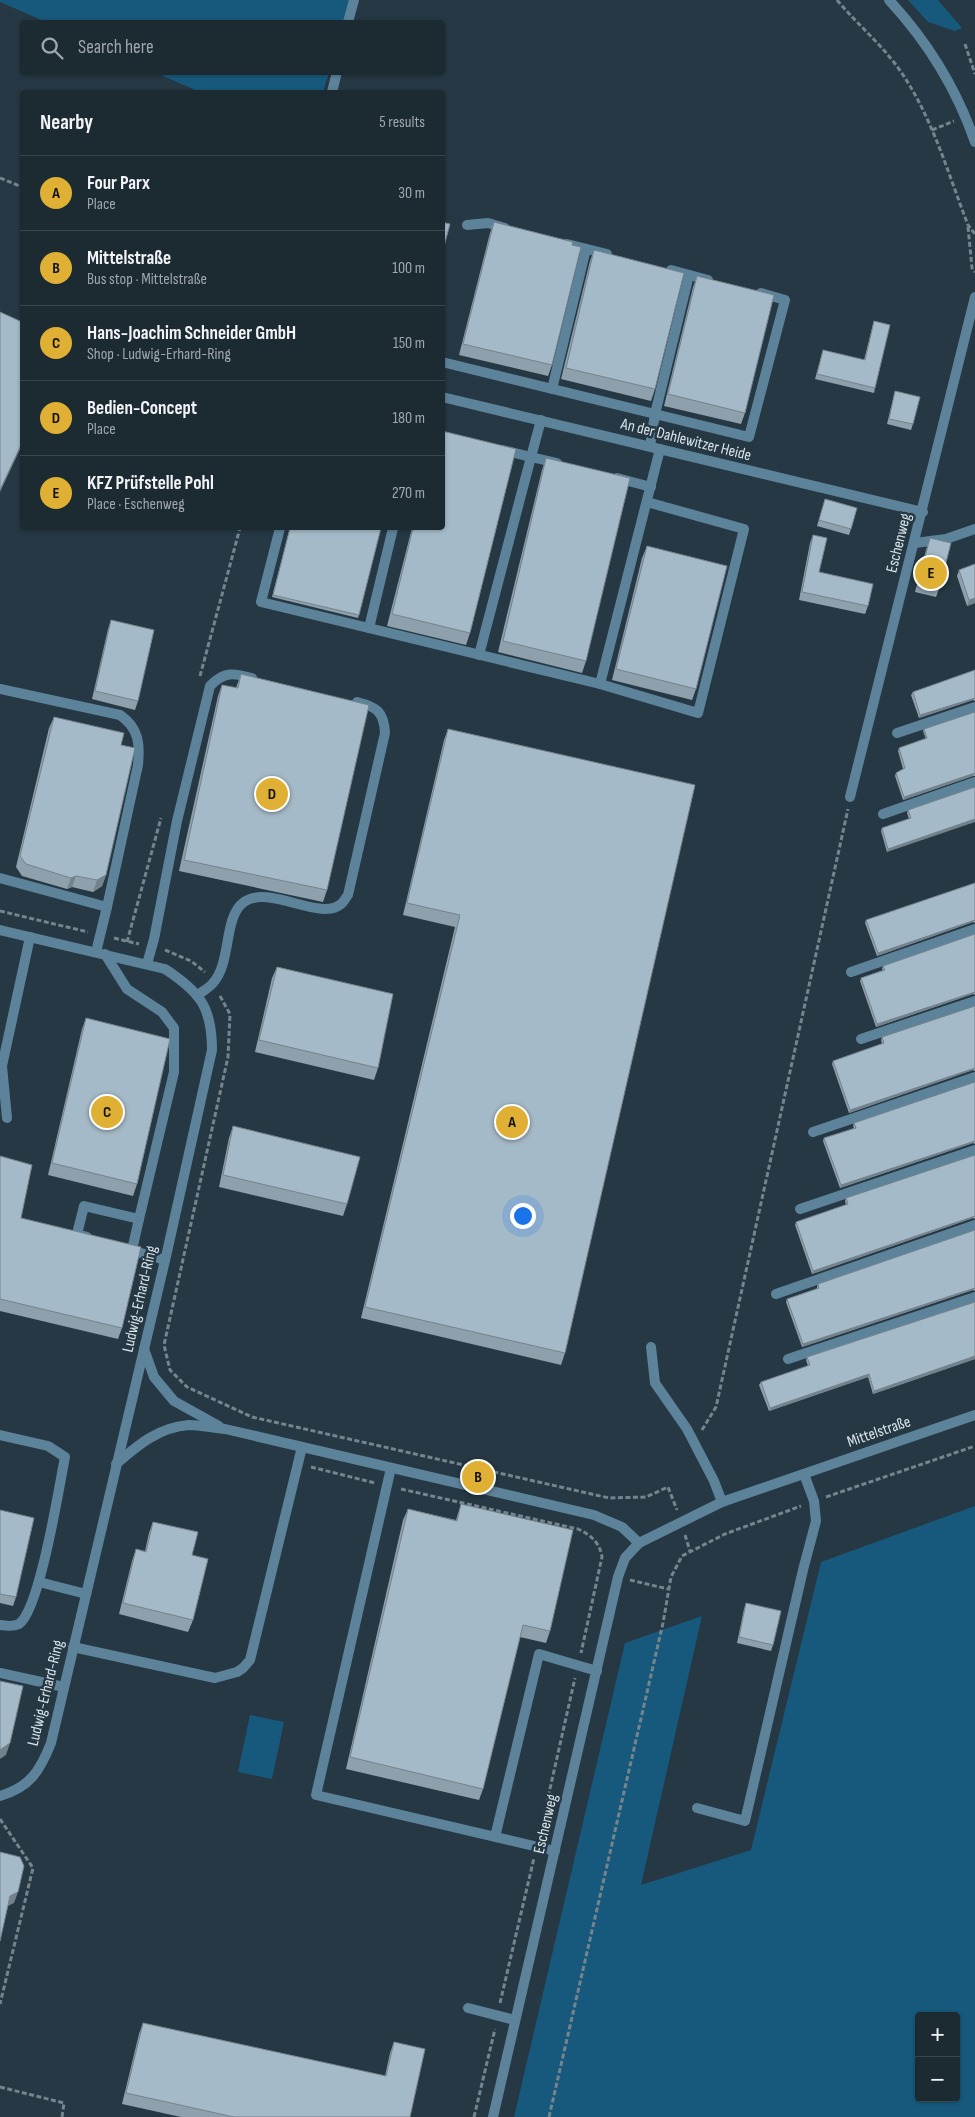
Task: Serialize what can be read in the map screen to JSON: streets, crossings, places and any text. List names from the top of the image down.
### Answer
{
  "streets": {
    "street": [
      "An der Dahlewitzer Heide",
      "Eschenweg",
      "Ludwig-Erhard-Ring",
      "Mittelstraße"
    ]
  },
  "crossings": [
    ["An der Dahlewitzer Heide", "Eschenweg"],
    ["Eschenweg", "Mittelstraße"]
  ],
  "page": {
    "search": "Search here",
    "heading": ["Nearby", "5 results"],
    "list": [
      {
        "mark": "A",
        "name": "Four Parx",
        "note": "Place",
        "value": "30 m"
      },
      {
        "mark": "B",
        "name": "Mittelstraße",
        "note": "Bus stop · Mittelstraße",
        "value": "100 m"
      },
      {
        "mark": "C",
        "name": "Hans-Joachim Schneider GmbH",
        "note": "Shop · Ludwig-Erhard-Ring",
        "value": "150 m"
      },
      {
        "mark": "D",
        "name": "Bedien-Concept",
        "note": "Place",
        "value": "180 m"
      },
      {
        "mark": "E",
        "name": "KFZ Prüfstelle Pohl",
        "note": "Place · Eschenweg",
        "value": "270 m"
      }
    ],
    "pins": [
      "E",
      "D",
      "C",
      "A",
      "B"
    ],
    "map_buttons": ["+", "−"]
  }
}
